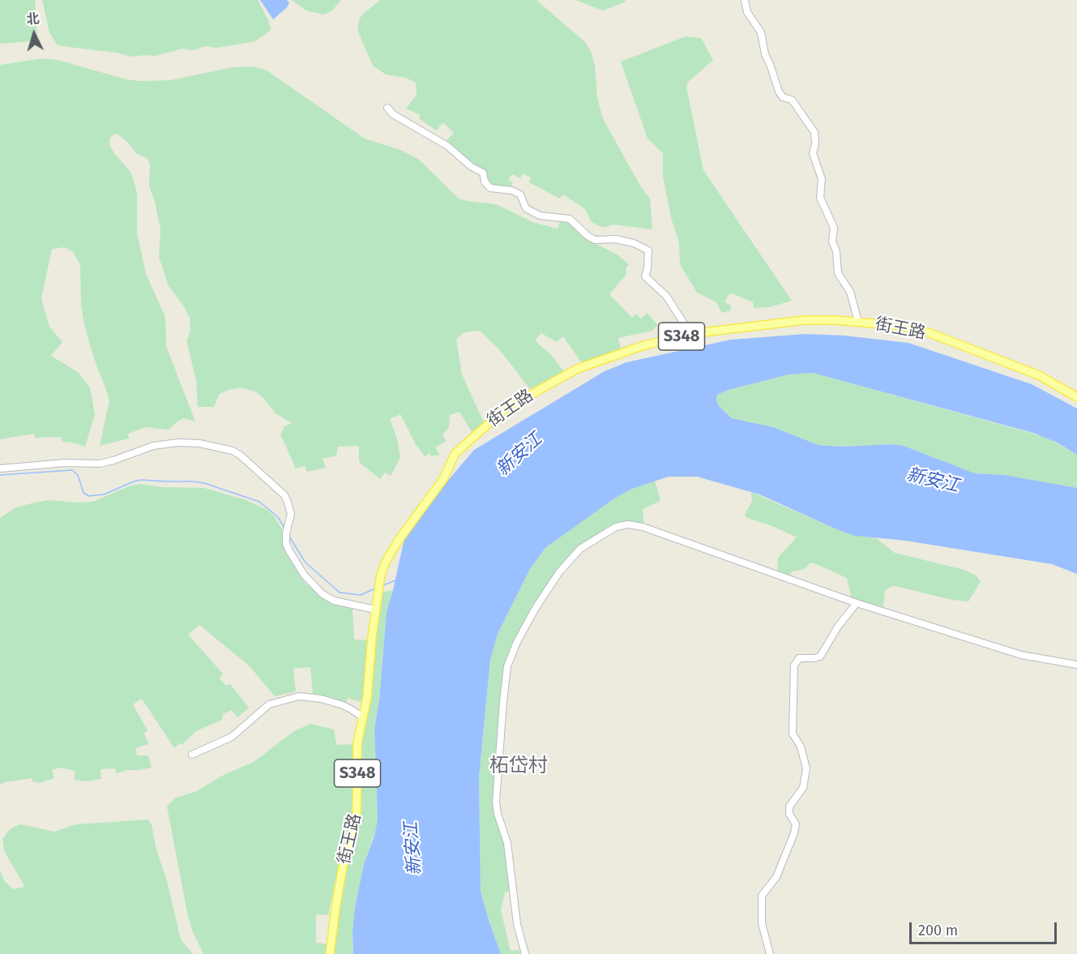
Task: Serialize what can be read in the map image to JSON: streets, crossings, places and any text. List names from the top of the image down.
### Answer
{
  "streets": {
    "main road": ["街王路", "S348"]
  },
  "districts": ["柘岱村"],
  "water": ["新安江"],
  "scale_bar": "200 m",
  "north": "top"
}
